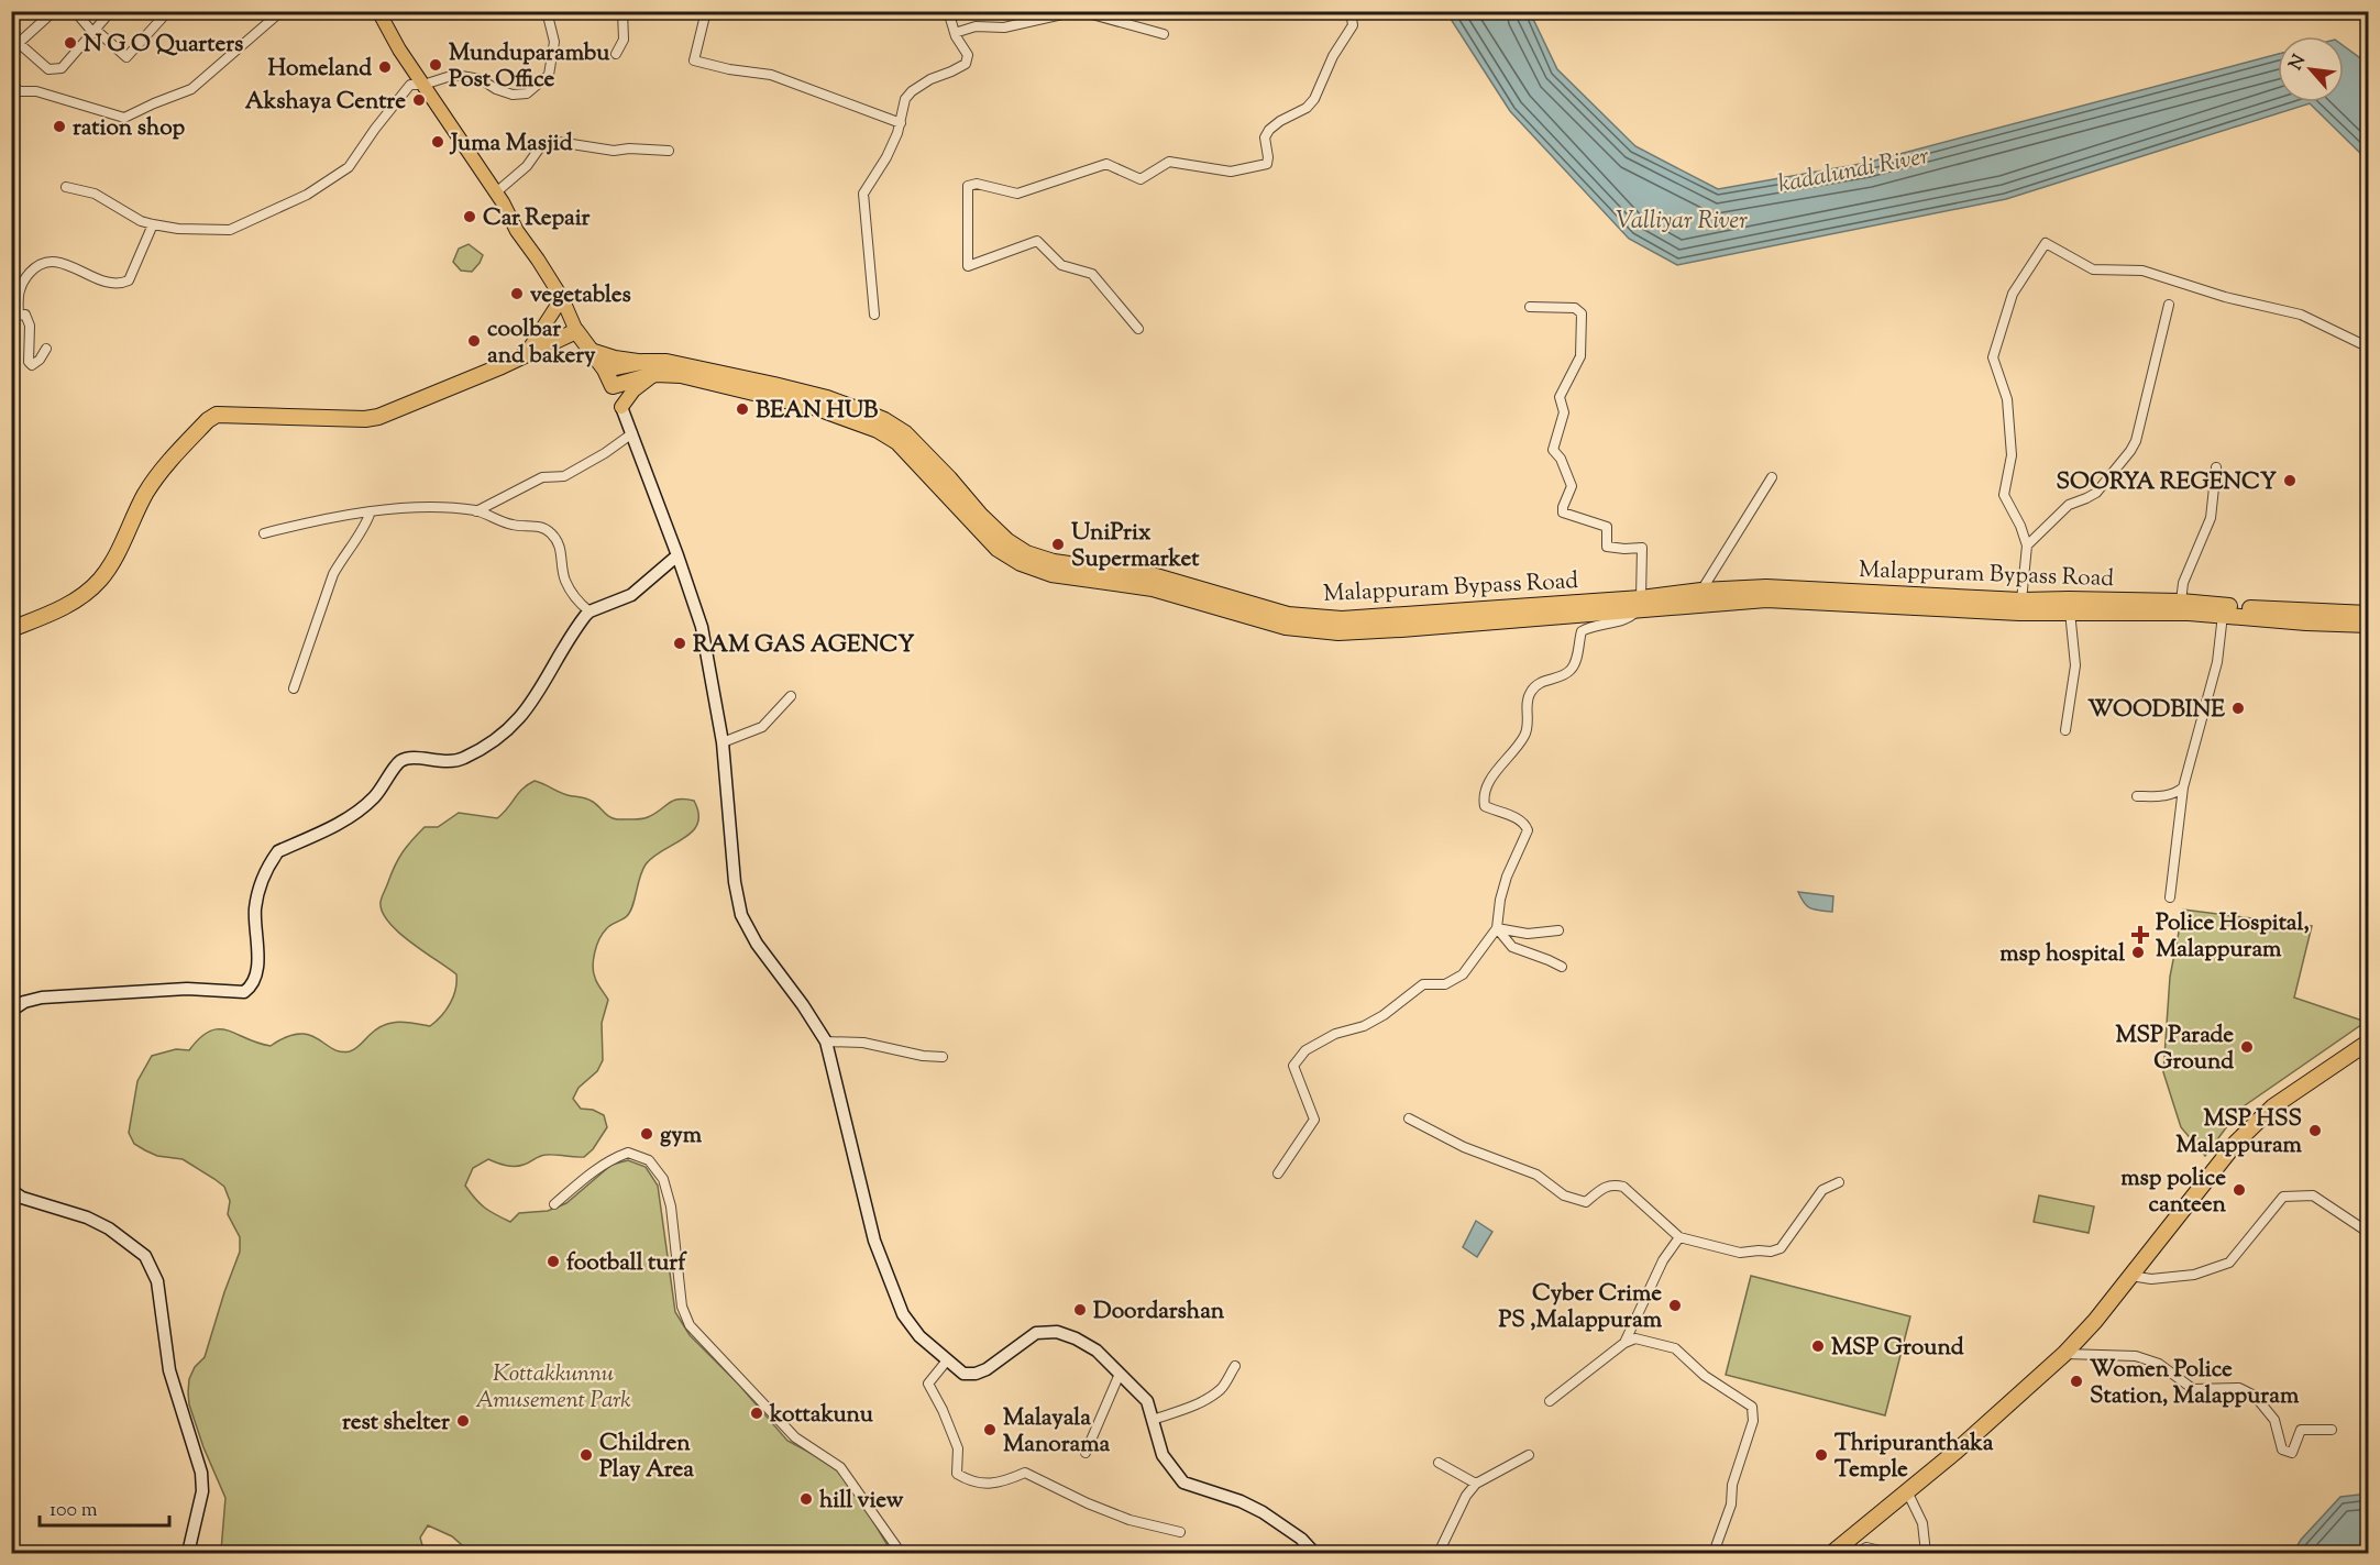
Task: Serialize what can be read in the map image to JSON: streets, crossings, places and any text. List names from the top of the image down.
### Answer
{
  "streets": {
    "highway": ["Malappuram Bypass Road"]
  },
  "water": ["kadalundi River", "Valliyar River"],
  "parks": ["Kottakkunnu Amusement Park"],
  "places": {
    "other": [
      "N G O Quarters",
      "Munduparambu Post Office",
      "Homeland",
      "Akshaya Centre",
      "ration shop",
      "Juma Masjid",
      "Car Repair",
      "vegetables",
      "coolbar and bakery",
      "BEAN HUB",
      "SOORYA REGENCY",
      "UniPrix Supermarket",
      "RAM GAS AGENCY",
      "WOODBINE",
      "msp hospital",
      "MSP Parade Ground",
      "MSP HSS Malappuram",
      "gym",
      "msp police canteen",
      "football turf",
      "Cyber Crime PS ,Malappuram",
      "Doordarshan",
      "MSP Ground",
      "Women Police Station, Malappuram",
      "kottakunu",
      "rest shelter",
      "Malayala Manorama",
      "Children Play Area",
      "Thripuranthaka Temple",
      "hill view"
    ],
    "health": ["Police Hospital, Malappuram"]
  },
  "scale_bar": "100 m",
  "north": "top left"
}
